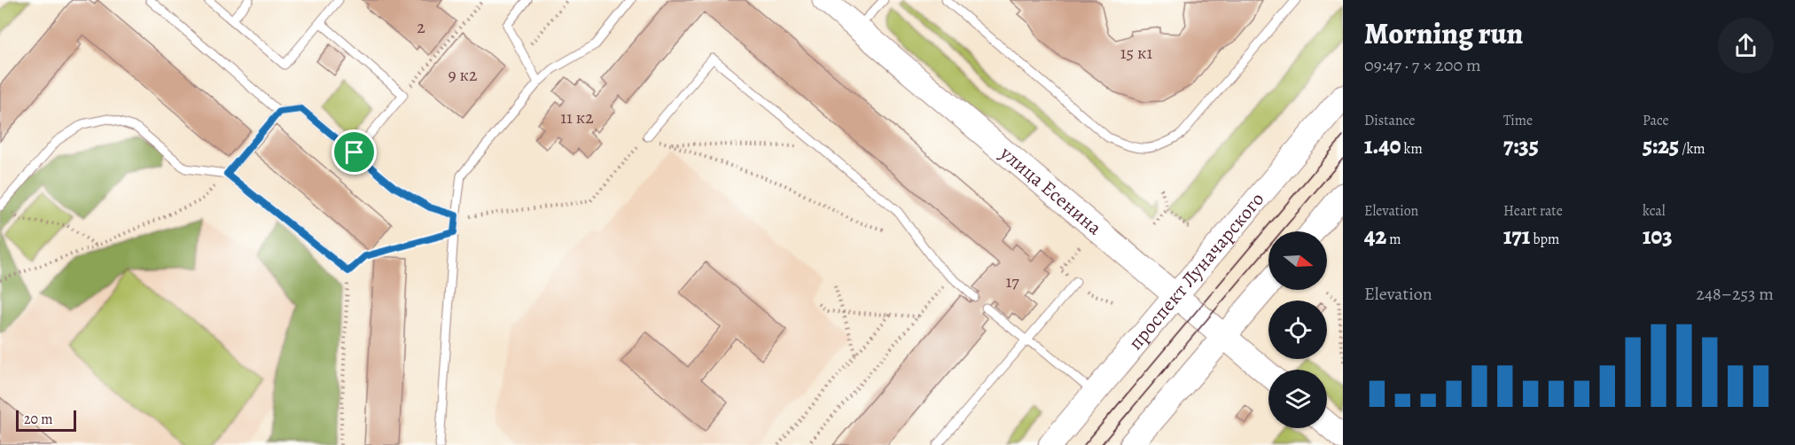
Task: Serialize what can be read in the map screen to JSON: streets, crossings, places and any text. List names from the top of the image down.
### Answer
{
  "streets": {
    "main road": ["улица Есенина", "проспект Луначарского"]
  },
  "crossings": [
    ["улица Есенина", "проспект Луначарского"]
  ],
  "house_numbers": [
    "2",
    "15 к1",
    "9 к2",
    "11 к2",
    "17"
  ],
  "scale_bar": "20 m",
  "north": "right",
  "page": {
    "heading": ["Morning run", "09:47 · 7 × 200 m"],
    "stats": [
      ["Distance", "1.40 km"],
      ["Time", "7:35"],
      ["Pace", "5:25 /km"],
      ["Elevation", "42 m"],
      ["Heart rate", "171 bpm"],
      ["kcal", "103"]
    ],
    "chart": ["Elevation", "248–253 m"],
    "scale": "20 m"
  }
}
